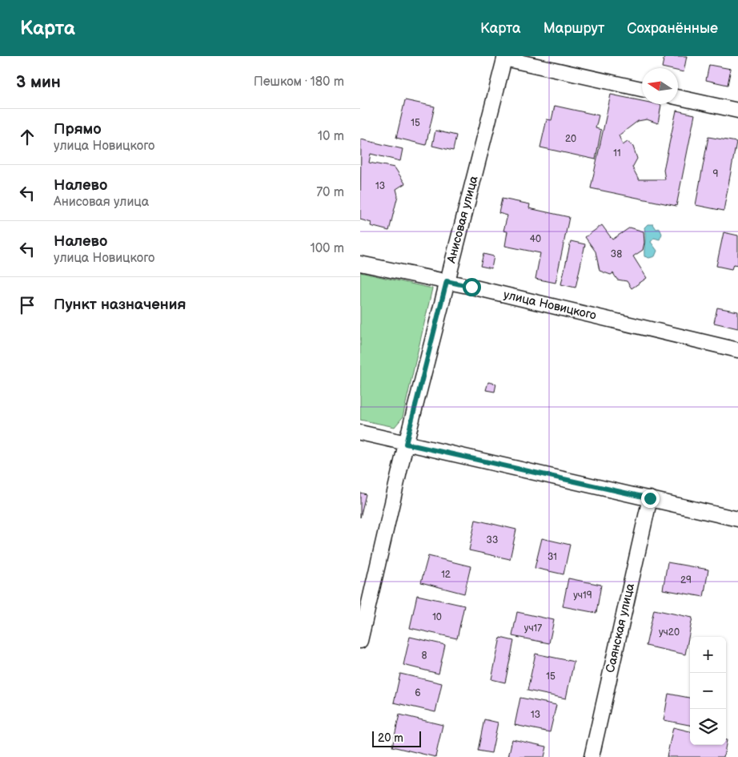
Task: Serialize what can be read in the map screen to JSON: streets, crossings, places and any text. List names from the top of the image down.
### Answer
{
  "streets": {
    "street": ["Анисовая улица", "улица Новицкого", "Саянская улица"]
  },
  "crossings": [
    ["Анисовая улица", "улица Новицкого"]
  ],
  "house_numbers": [
    "15",
    "20",
    "11",
    "9",
    "13",
    "40",
    "38",
    "33",
    "31",
    "12",
    "29",
    "уч19",
    "10",
    "уч17",
    "уч20",
    "8",
    "15",
    "6",
    "13"
  ],
  "scale_bar": "20 m",
  "north": "left",
  "page": {
    "header": "Карта",
    "nav": ["Карта", "Маршрут", "Сохранённые"],
    "heading": ["3 мин", "Пешком · 180 m"],
    "list": [
      ["Прямо", "улица Новицкого", "10 m"],
      ["Налево", "Анисовая улица", "70 m"],
      ["Налево", "улица Новицкого", "100 m"],
      "Пункт назначения"
    ],
    "map_buttons": ["+", "−"],
    "scale": "20 m"
  }
}
